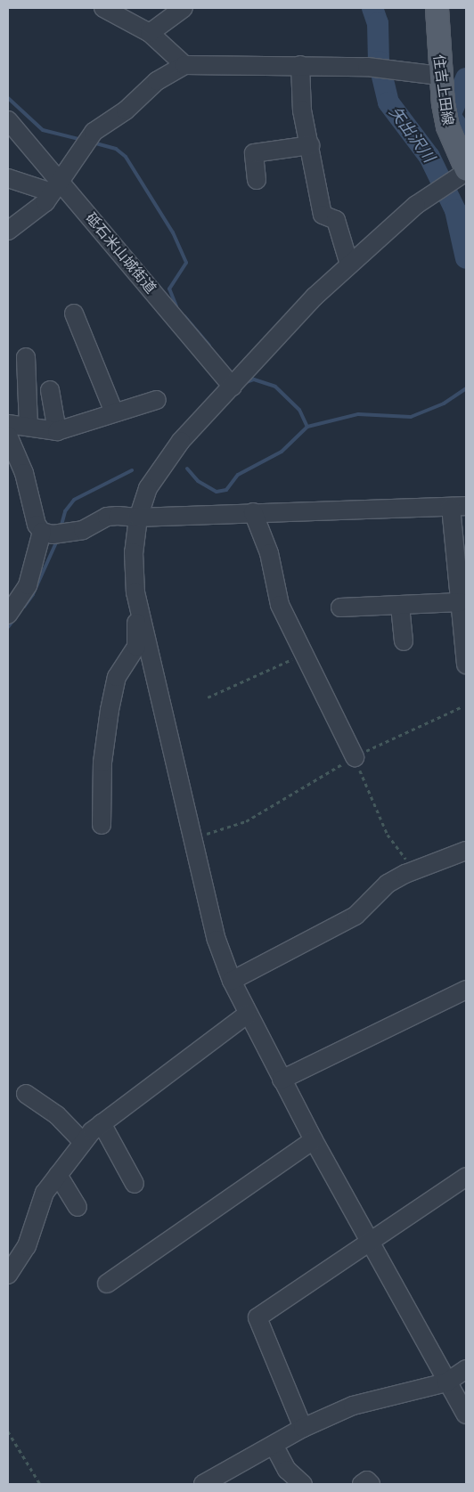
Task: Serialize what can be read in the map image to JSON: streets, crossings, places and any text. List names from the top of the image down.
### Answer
{
  "streets": {
    "main road": ["住吉上田線"],
    "street": ["砥石米山城街道"]
  },
  "water": ["矢出沢川"]
}
